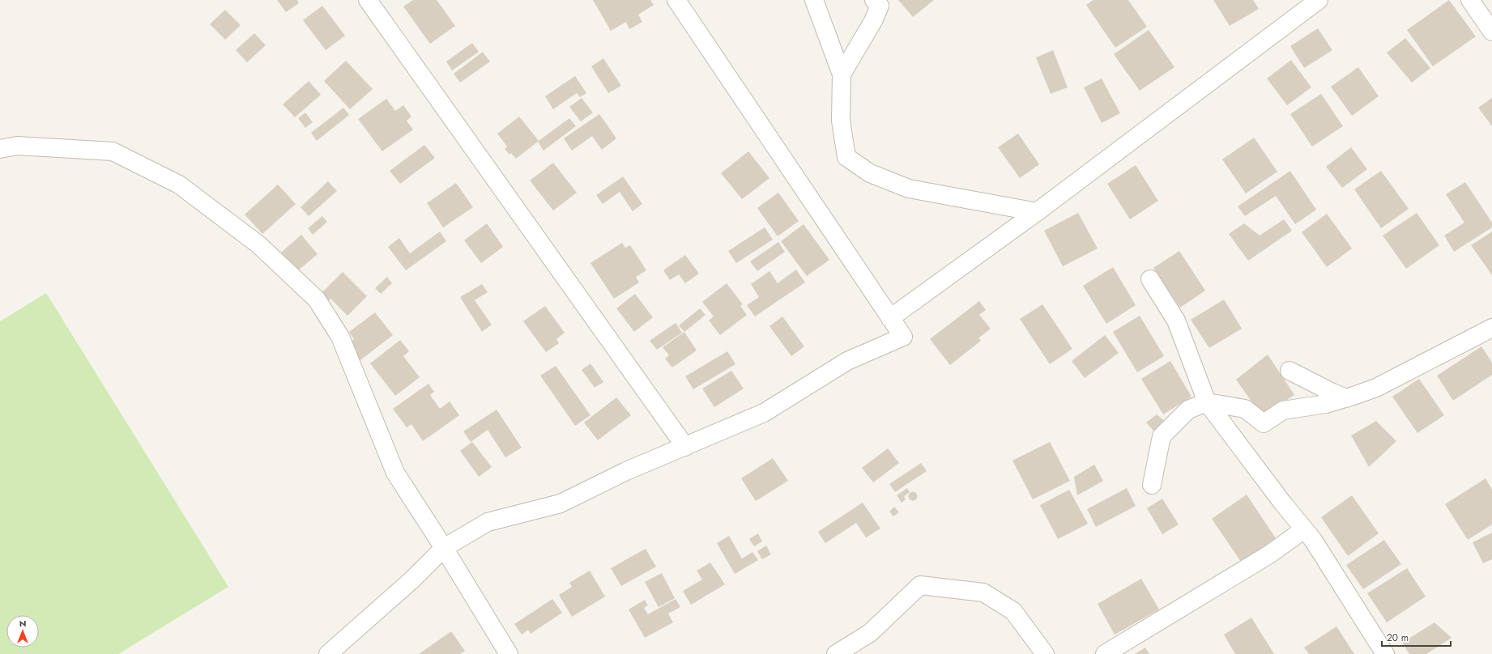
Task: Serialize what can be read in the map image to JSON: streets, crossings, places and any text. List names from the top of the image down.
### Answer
{
  "scale_bar": "20 m",
  "north": "top"
}
